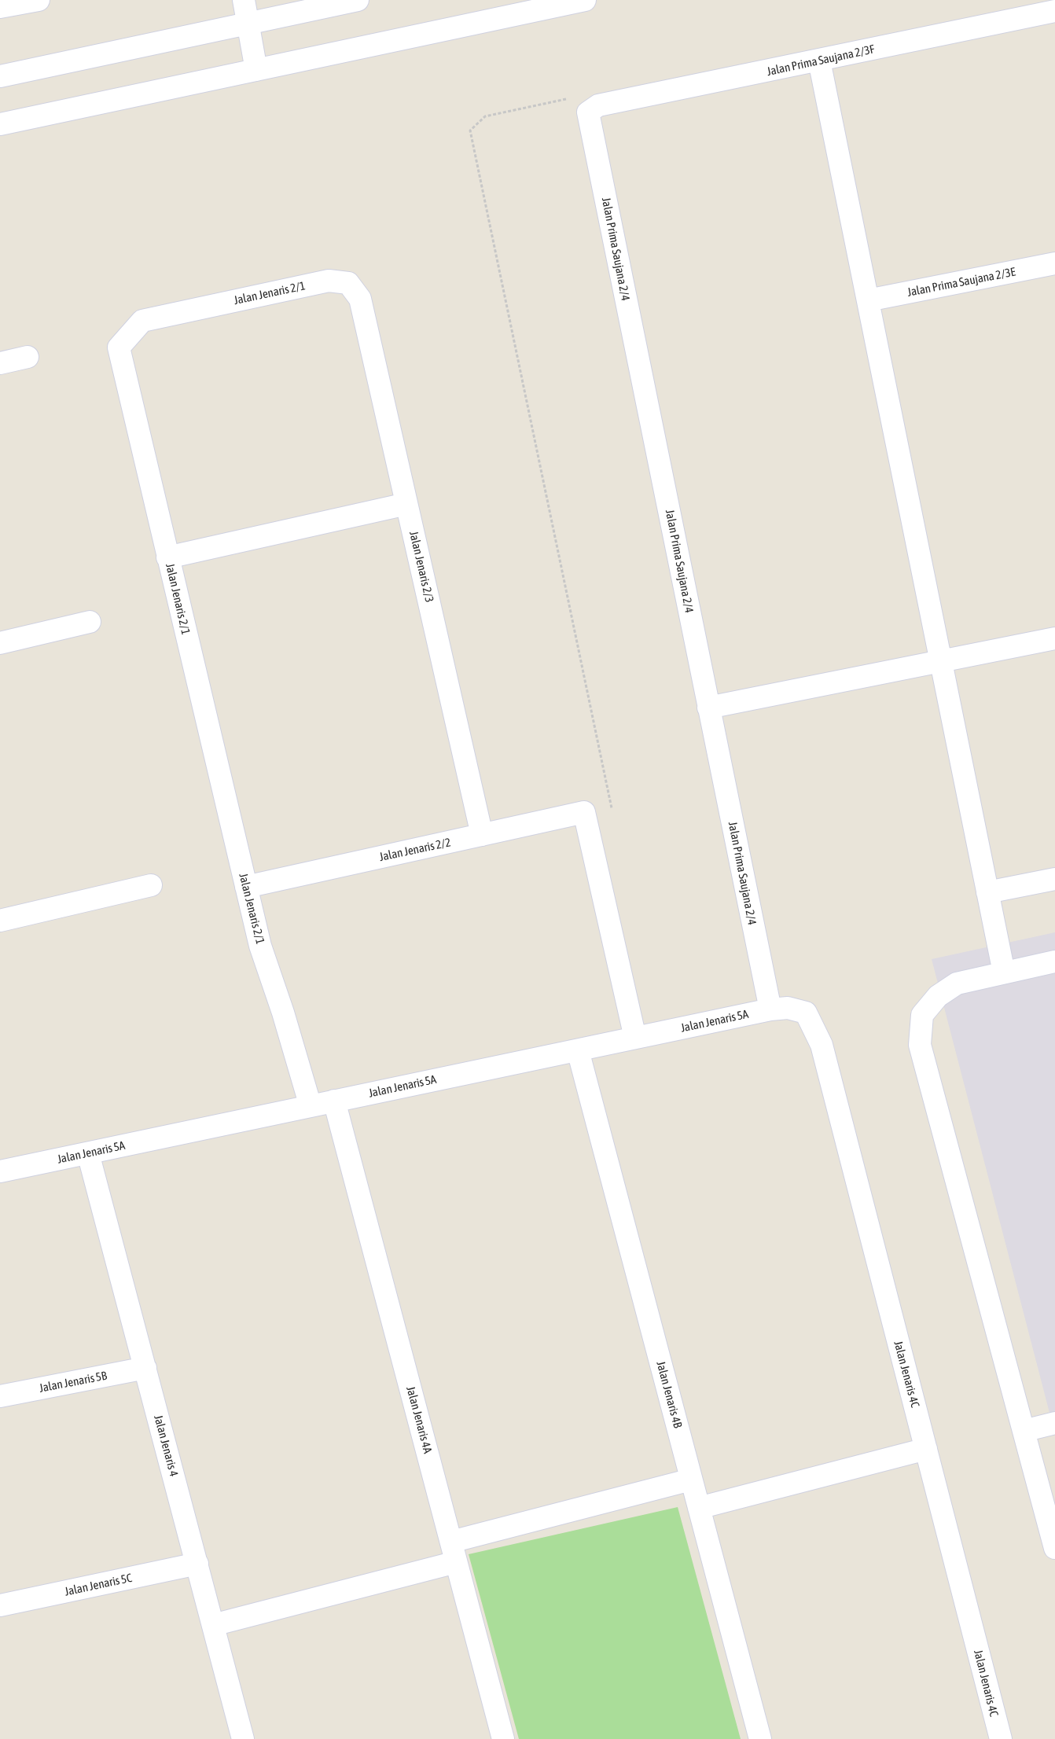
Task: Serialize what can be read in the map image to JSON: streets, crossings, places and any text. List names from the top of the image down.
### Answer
{
  "streets": {
    "street": [
      "Jalan Prima Saujana 2/3F",
      "Jalan Prima Saujana 2/4",
      "Jalan Prima Saujana 2/3E",
      "Jalan Jenaris 2/1",
      "Jalan Jenaris 2/3",
      "Jalan Jenaris 2/2",
      "Jalan Jenaris 5A",
      "Jalan Jenaris 4C",
      "Jalan Jenaris 5B",
      "Jalan Jenaris 4B",
      "Jalan Jenaris 4A",
      "Jalan Jenaris 4",
      "Jalan Jenaris 5C"
    ]
  },
  "crossings": [
    ["Jalan Prima Saujana 2/3F", "Jalan Prima Saujana 2/4"],
    ["Jalan Prima Saujana 2/4", "Jalan Jenaris 5A"],
    ["Jalan Jenaris 2/1", "Jalan Jenaris 2/3"],
    ["Jalan Jenaris 2/1", "Jalan Jenaris 2/2"],
    ["Jalan Jenaris 2/1", "Jalan Jenaris 5A"],
    ["Jalan Jenaris 2/3", "Jalan Jenaris 2/2"],
    ["Jalan Jenaris 2/2", "Jalan Jenaris 5A"],
    ["Jalan Jenaris 5A", "Jalan Jenaris 4C"],
    ["Jalan Jenaris 5A", "Jalan Jenaris 4B"],
    ["Jalan Jenaris 5A", "Jalan Jenaris 4A"],
    ["Jalan Jenaris 5A", "Jalan Jenaris 4"],
    ["Jalan Jenaris 5B", "Jalan Jenaris 4"],
    ["Jalan Jenaris 4", "Jalan Jenaris 5C"]
  ]
}
